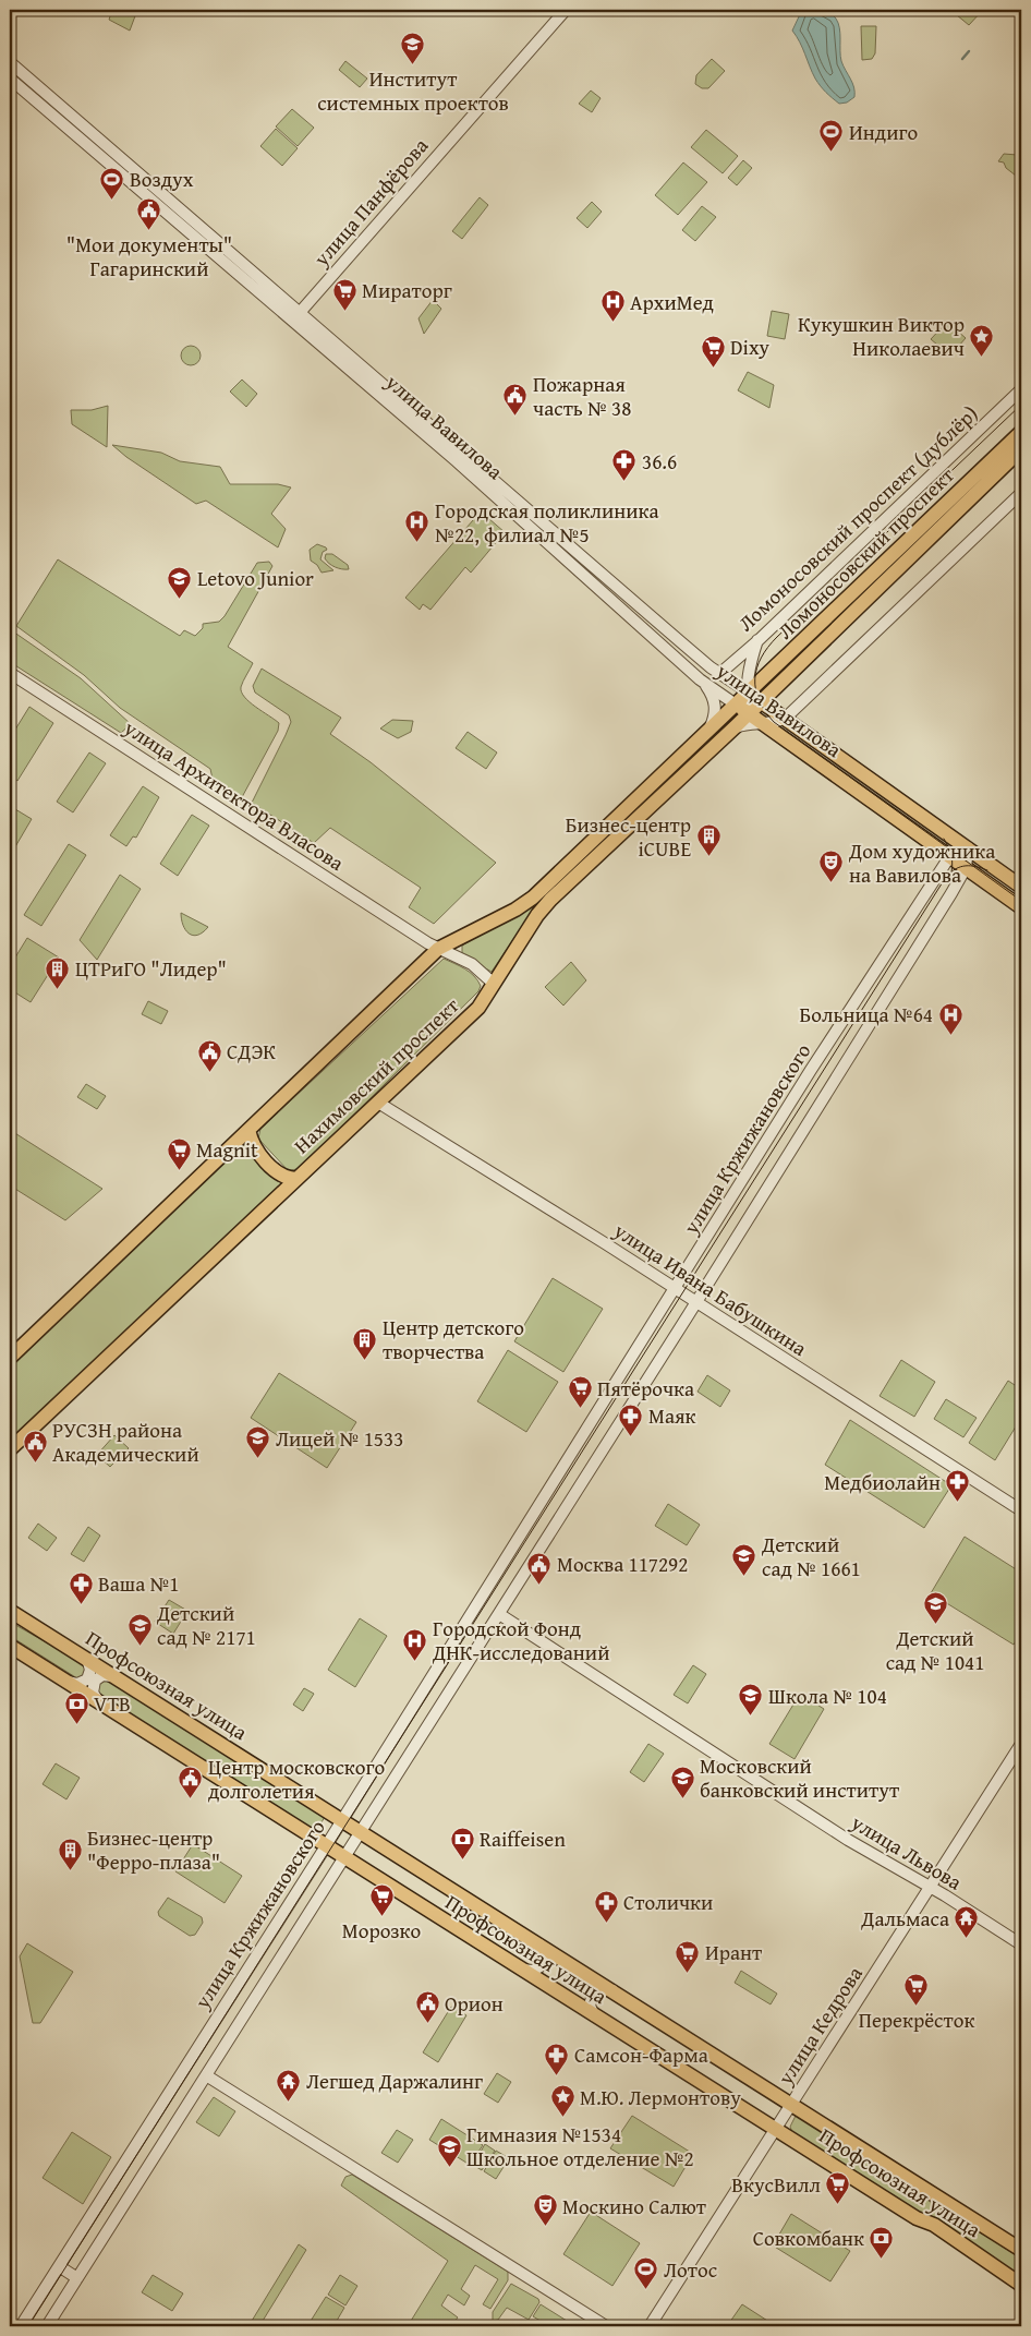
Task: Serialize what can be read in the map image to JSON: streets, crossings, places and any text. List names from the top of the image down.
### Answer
{
  "streets": {
    "main road": [
      "улица Вавилова",
      "Ломоносовский проспект",
      "Нахимовский проспект",
      "Профсоюзная улица"
    ],
    "street": [
      "улица Панфёрова",
      "Ломоносовский проспект (дублёр)",
      "улица Архитектора Власова",
      "улица Кржижановского",
      "улица Ивана Бабушкина",
      "улица Львова",
      "улица Кедрова"
    ]
  },
  "crossings": [
    ["улица Панфёрова", "улица Вавилова"],
    ["улица Вавилова", "Ломоносовский проспект (дублёр)"],
    ["улица Вавилова", "Ломоносовский проспект"],
    ["улица Вавилова", "Нахимовский проспект"],
    ["улица Вавилова", "улица Кржижановского"],
    ["Ломоносовский проспект", "Нахимовский проспект"],
    ["улица Архитектора Власова", "Нахимовский проспект"],
    ["Нахимовский проспект", "улица Ивана Бабушкина"],
    ["улица Кржижановского", "улица Ивана Бабушкина"],
    ["улица Кржижановского", "Профсоюзная улица"],
    ["улица Кржижановского", "улица Львова"],
    ["Профсоюзная улица", "улица Кедрова"],
    ["улица Львова", "улица Кедрова"]
  ],
  "places": {
    "school or university": [
      "Институт системных проектов",
      "Letovo Junior",
      "Лицей № 1533",
      "Детский сад № 1661",
      "Детский сад № 1041",
      "Детский сад № 2171",
      "Школа № 104",
      "Московский банковский институт",
      "Гимназия №1534 Школьное отделение №2"
    ],
    "sports": ["Индиго", "Воздух", "Лотос"],
    "public building": [
      "\"Мои документы\" Гагаринский",
      "Пожарная часть № 38",
      "СДЭК",
      "РУСЗН района Академический",
      "Москва 117292",
      "Центр московского долголетия",
      "Орион"
    ],
    "supermarket": [
      "Мираторг",
      "Dixy",
      "Magnit",
      "Пятёрочка",
      "Морозко",
      "Ирант",
      "Перекрёсток",
      "ВкусВилл"
    ],
    "hospital": [
      "АрхиМед",
      "Городская поликлиника №22, филиал №5",
      "Больница №64",
      "Городской Фонд ДНК-исследований"
    ],
    "place": ["Кукушкин Виктор Николаевич", "М.Ю. Лермонтову"],
    "pharmacy": [
      "36.6",
      "Маяк",
      "Медбиолайн",
      "Ваша №1",
      "Столички",
      "Самсон-Фарма"
    ],
    "building": [
      "Бизнес-центр iCUBE",
      "ЦТРиГО \"Лидер\"",
      "Центр детского творчества",
      "Бизнес-центр \"Ферро-плаза\""
    ],
    "theatre": ["Дом художника на Вавилова", "Москино Салют"],
    "bank": ["VTB", "Raiffeisen", "Совкомбанк"],
    "temple": ["Дальмаса", "Легшед Даржалинг"]
  }
}
